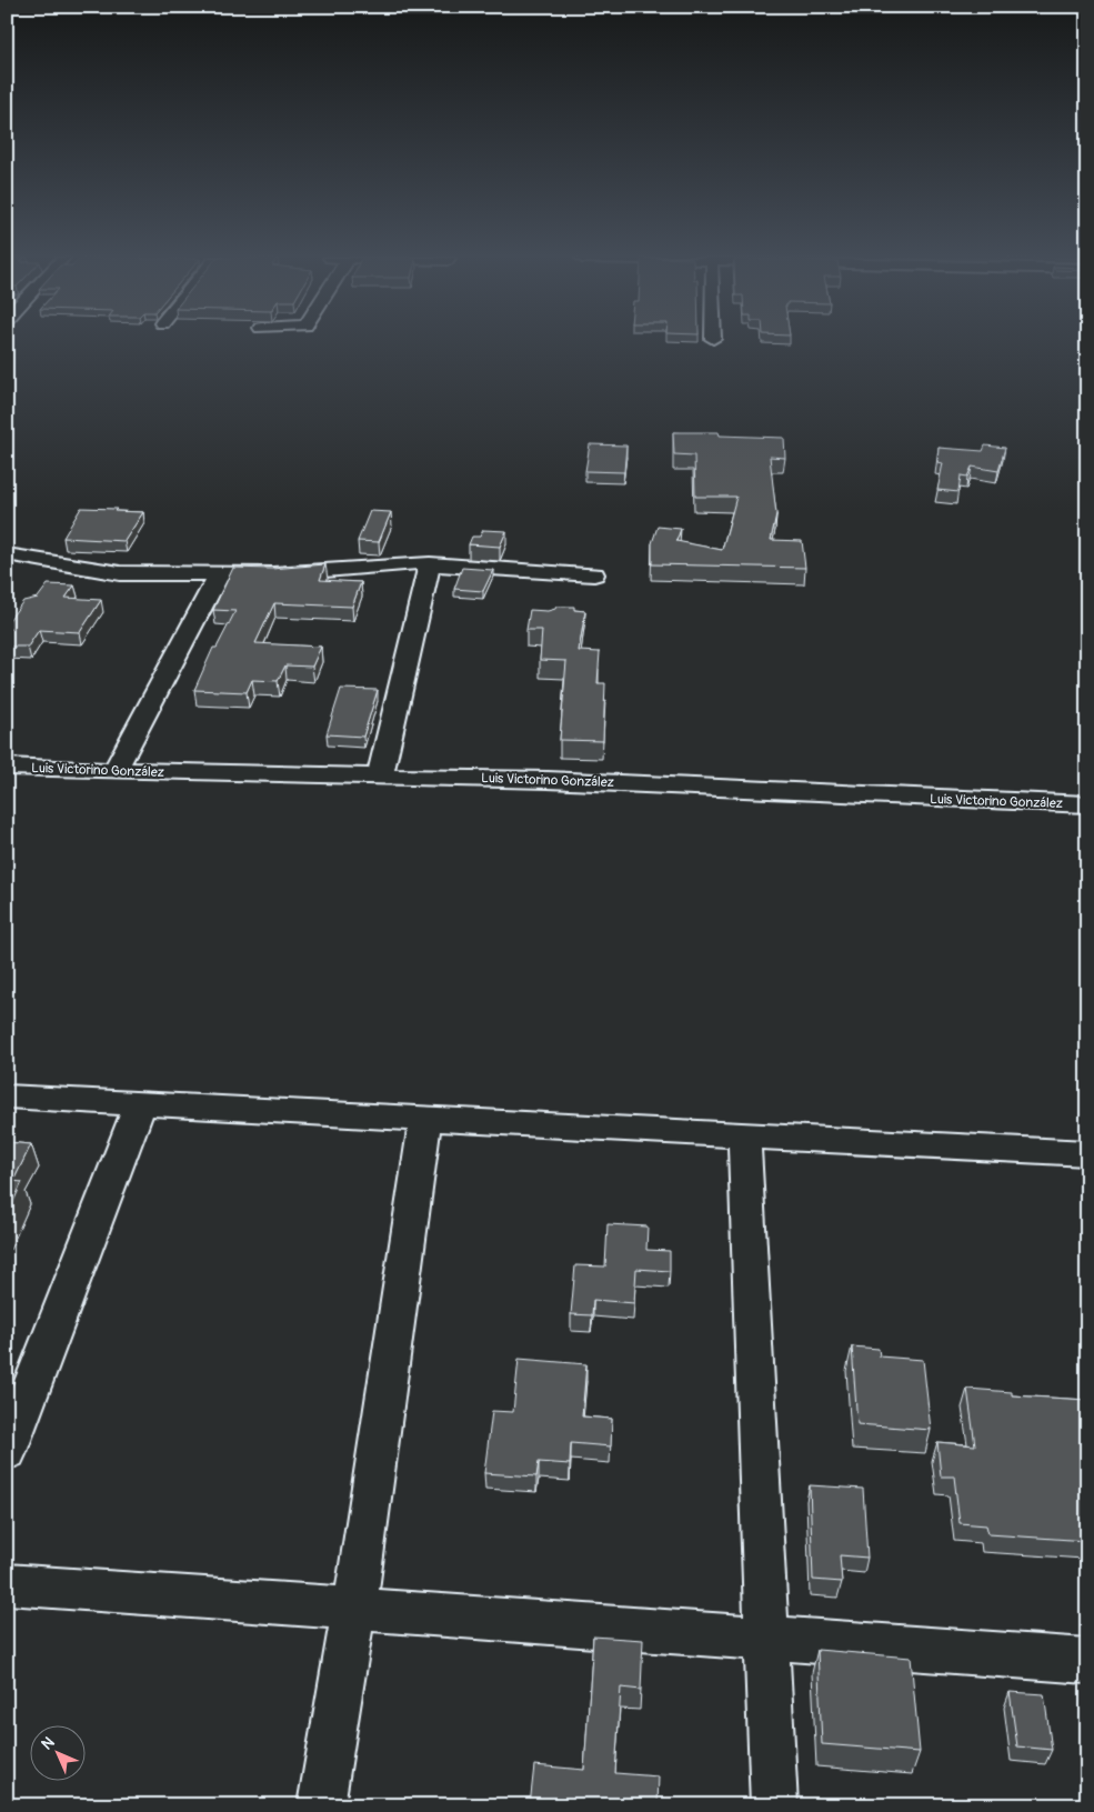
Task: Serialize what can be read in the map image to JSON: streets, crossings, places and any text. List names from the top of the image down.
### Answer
{
  "streets": {
    "street": ["Luis Victorino González"]
  },
  "north": "top left"
}
